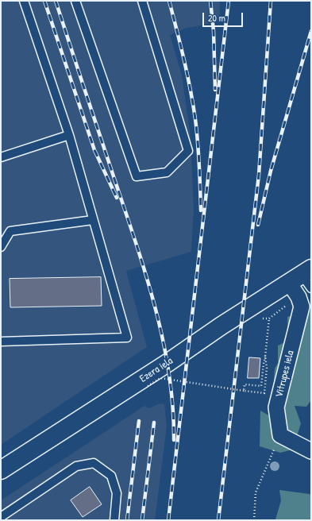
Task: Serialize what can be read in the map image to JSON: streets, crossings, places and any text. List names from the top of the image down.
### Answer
{
  "streets": {
    "street": ["Ezera iela", "Vitrupes iela"]
  },
  "crossings": [
    ["Ezera iela", "Vitrupes iela"]
  ],
  "scale_bar": "20 m"
}
